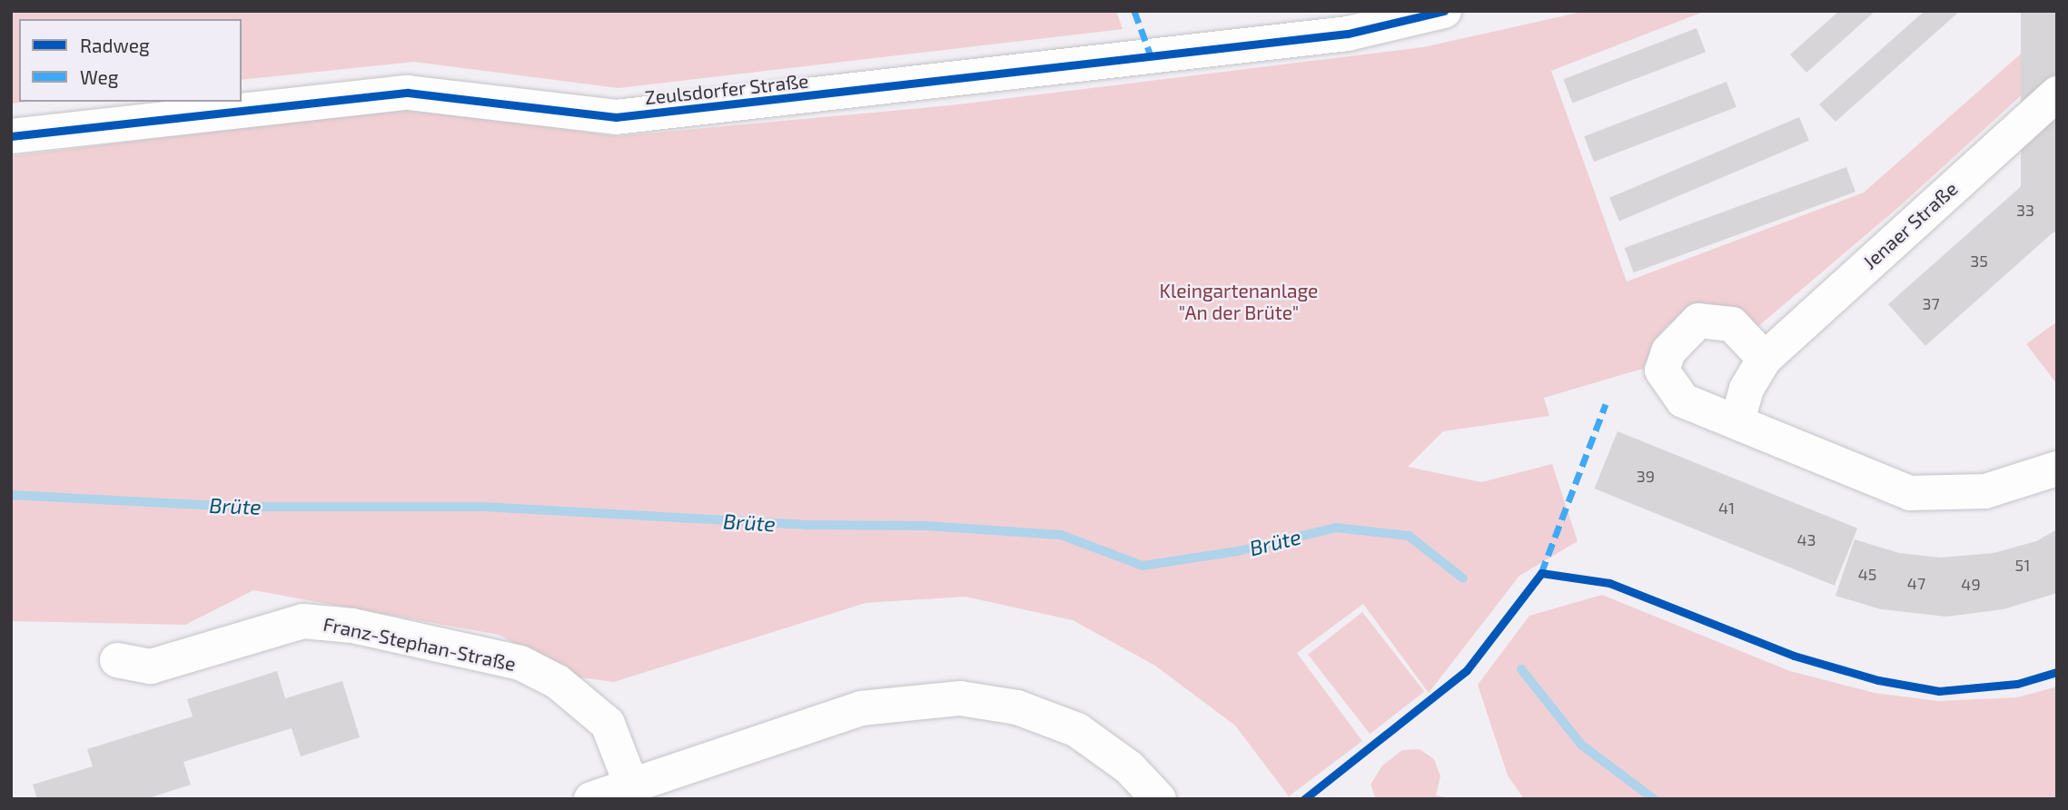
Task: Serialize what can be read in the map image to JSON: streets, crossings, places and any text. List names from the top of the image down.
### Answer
{
  "streets": {
    "street": ["Zeulsdorfer Straße", "Jenaer Straße", "Franz-Stephan-Straße"]
  },
  "water": ["Brüte"],
  "parks": ["Kleingartenanlage \"An der Brüte\""],
  "house_numbers": [
    "33",
    "35",
    "37",
    "39",
    "41",
    "43",
    "51",
    "45",
    "47",
    "49"
  ],
  "legend": ["Radweg", "Weg"]
}
